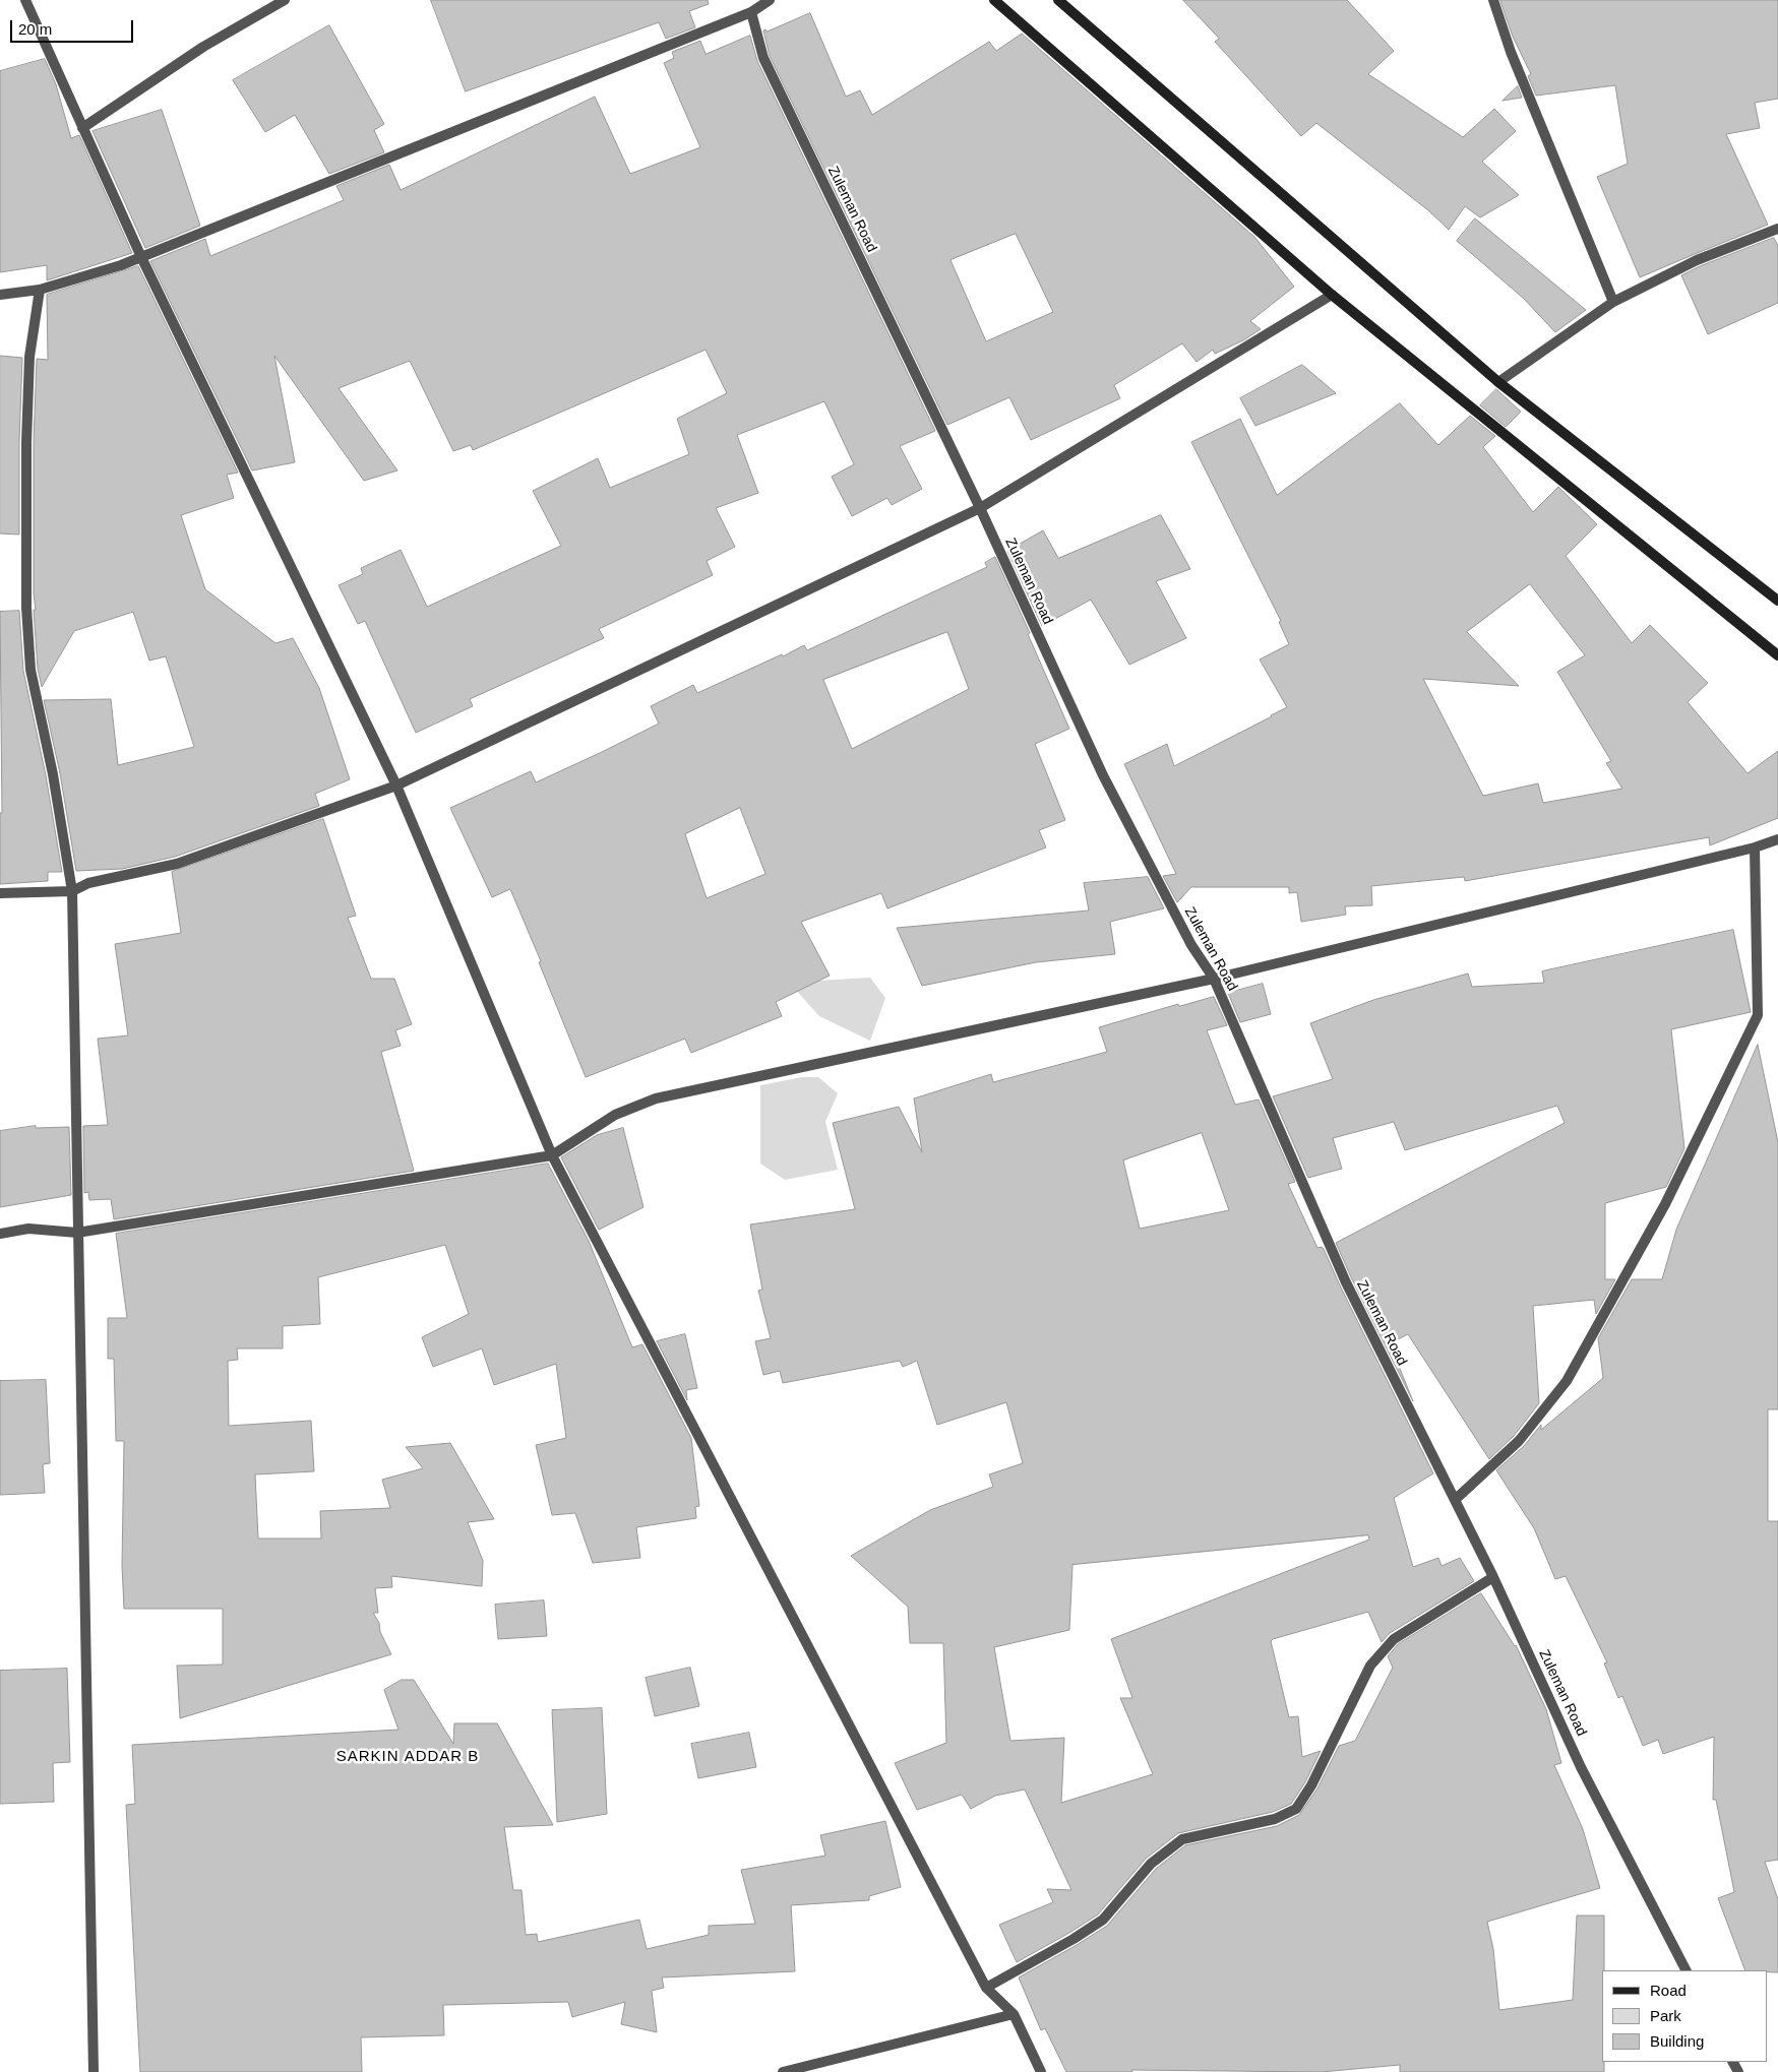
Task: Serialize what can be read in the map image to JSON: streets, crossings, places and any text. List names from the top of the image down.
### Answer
{
  "streets": {
    "street": ["Zuleman Road"]
  },
  "districts": ["SARKIN ADDAR B"],
  "legend": ["Road", "Park", "Building"],
  "scale_bar": "20 m"
}
